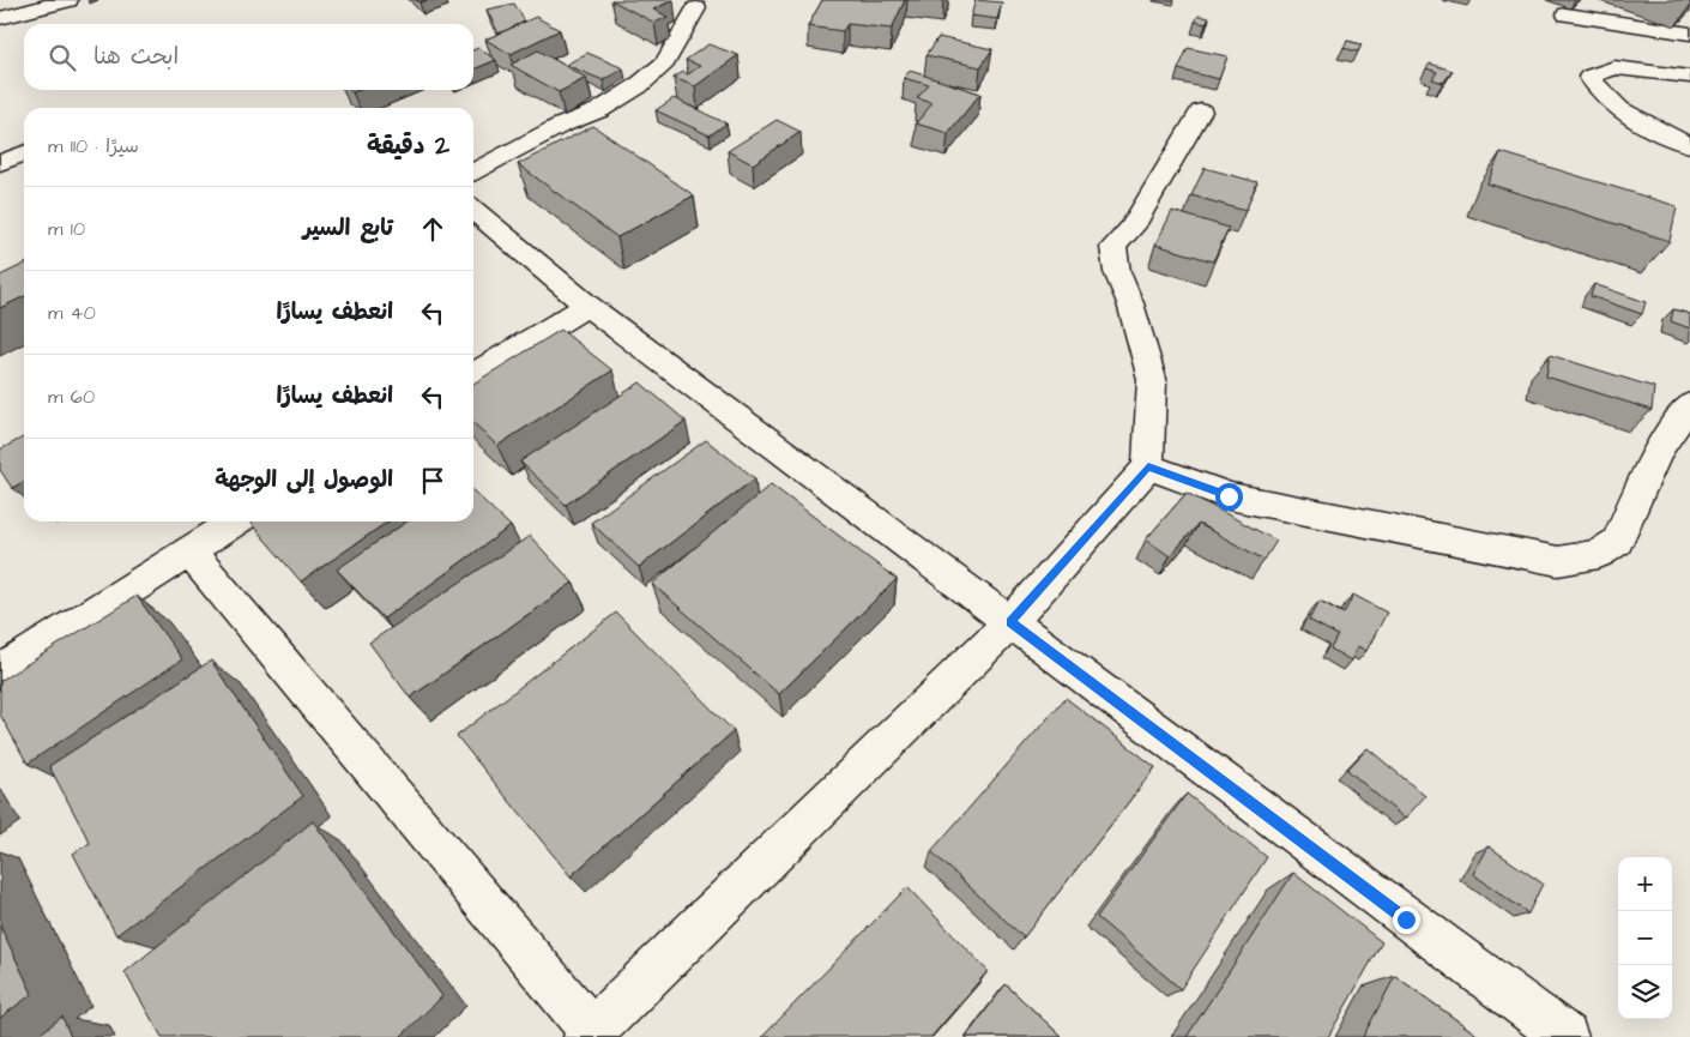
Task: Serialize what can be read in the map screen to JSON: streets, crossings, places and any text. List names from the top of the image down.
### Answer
{
  "page": {
    "search": "ابحث هنا",
    "heading": ["2 دقيقة", "سيرًا · 110 m"],
    "list": [
      ["تابع السير", "10 m"],
      ["انعطف يسارًا", "40 m"],
      ["انعطف يسارًا", "60 m"],
      "الوصول إلى الوجهة"
    ],
    "map_buttons": ["+", "−"]
  }
}
